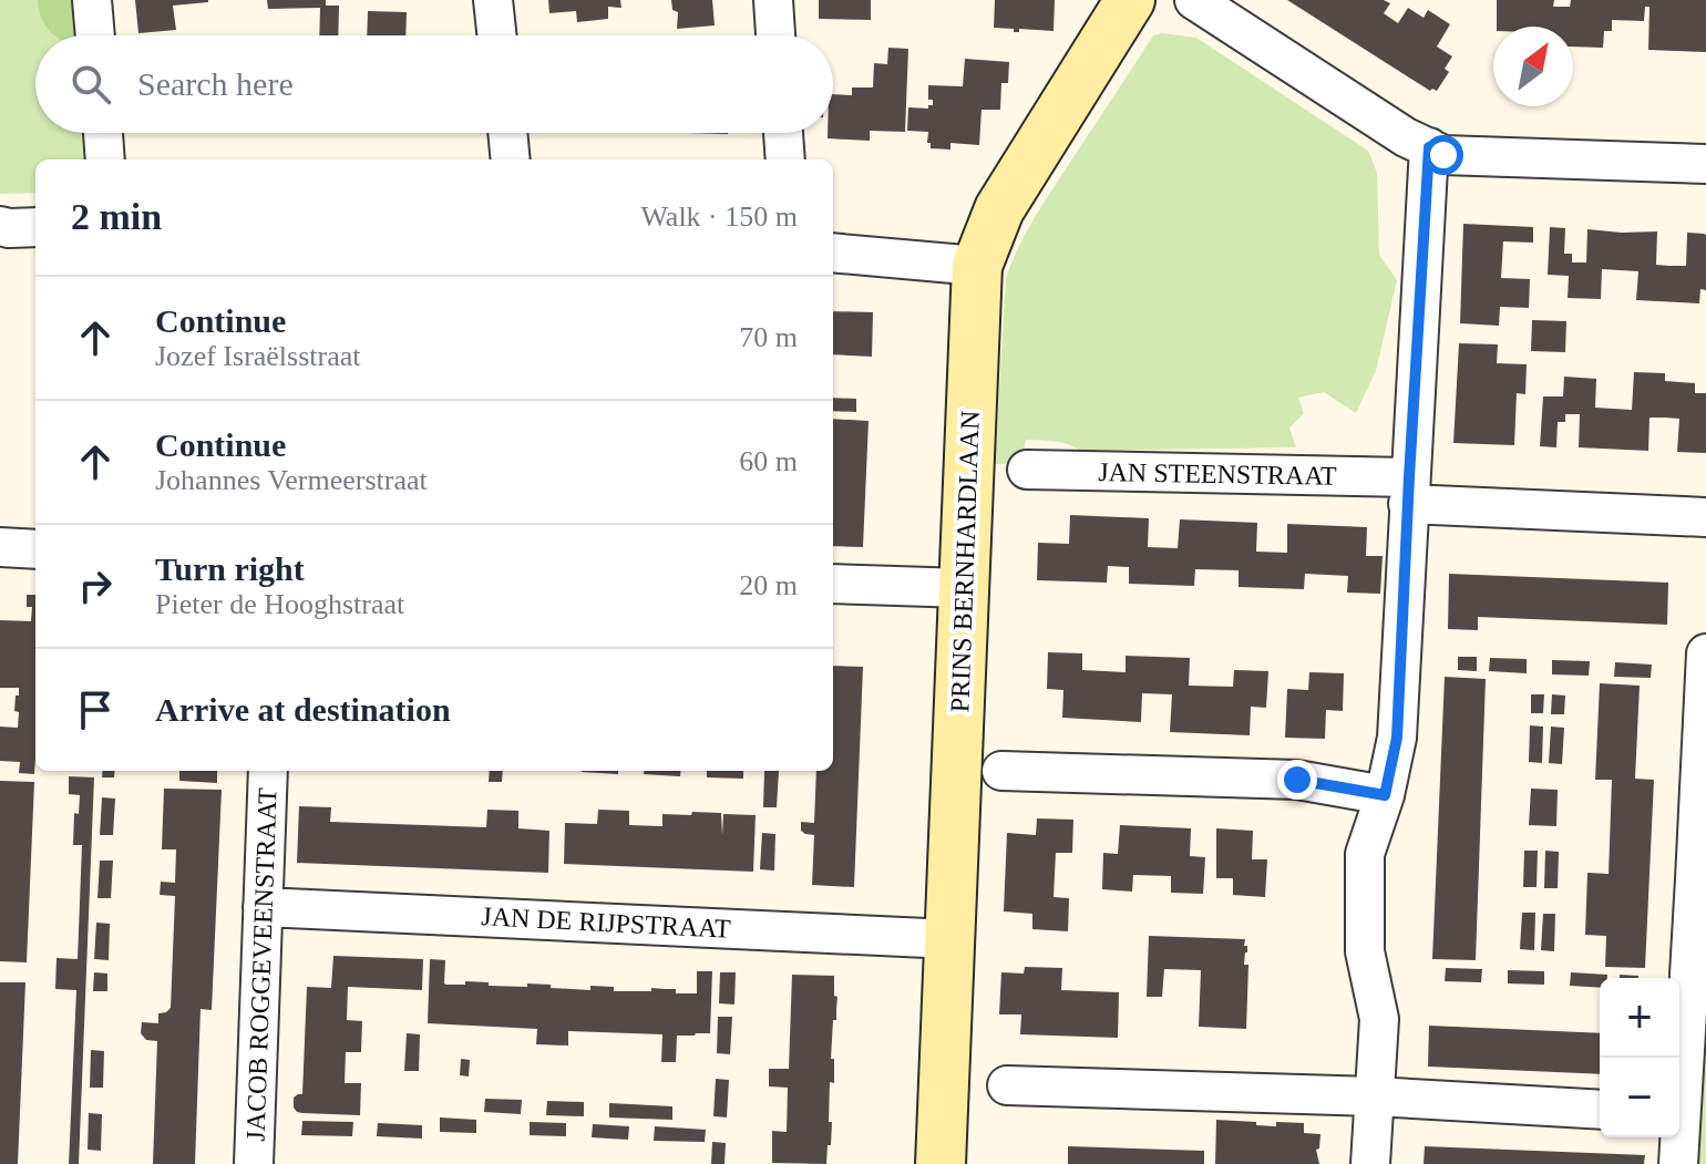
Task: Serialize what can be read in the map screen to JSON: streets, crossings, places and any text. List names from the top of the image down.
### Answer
{
  "streets": {
    "street": [
      "JAN STEENSTRAAT",
      "PRINS BERNHARDLAAN",
      "JAN DE RIJPSTRAAT",
      "JACOB ROGGEVEENSTRAAT"
    ]
  },
  "crossings": [
    ["PRINS BERNHARDLAAN", "JAN DE RIJPSTRAAT"],
    ["JAN DE RIJPSTRAAT", "JACOB ROGGEVEENSTRAAT"]
  ],
  "north": "top right",
  "page": {
    "search": "Search here",
    "heading": ["2 min", "Walk · 150 m"],
    "list": [
      ["Continue", "Jozef Israëlsstraat", "70 m"],
      ["Continue", "Johannes Vermeerstraat", "60 m"],
      ["Turn right", "Pieter de Hooghstraat", "20 m"],
      "Arrive at destination"
    ],
    "map_buttons": ["+", "−"]
  }
}
